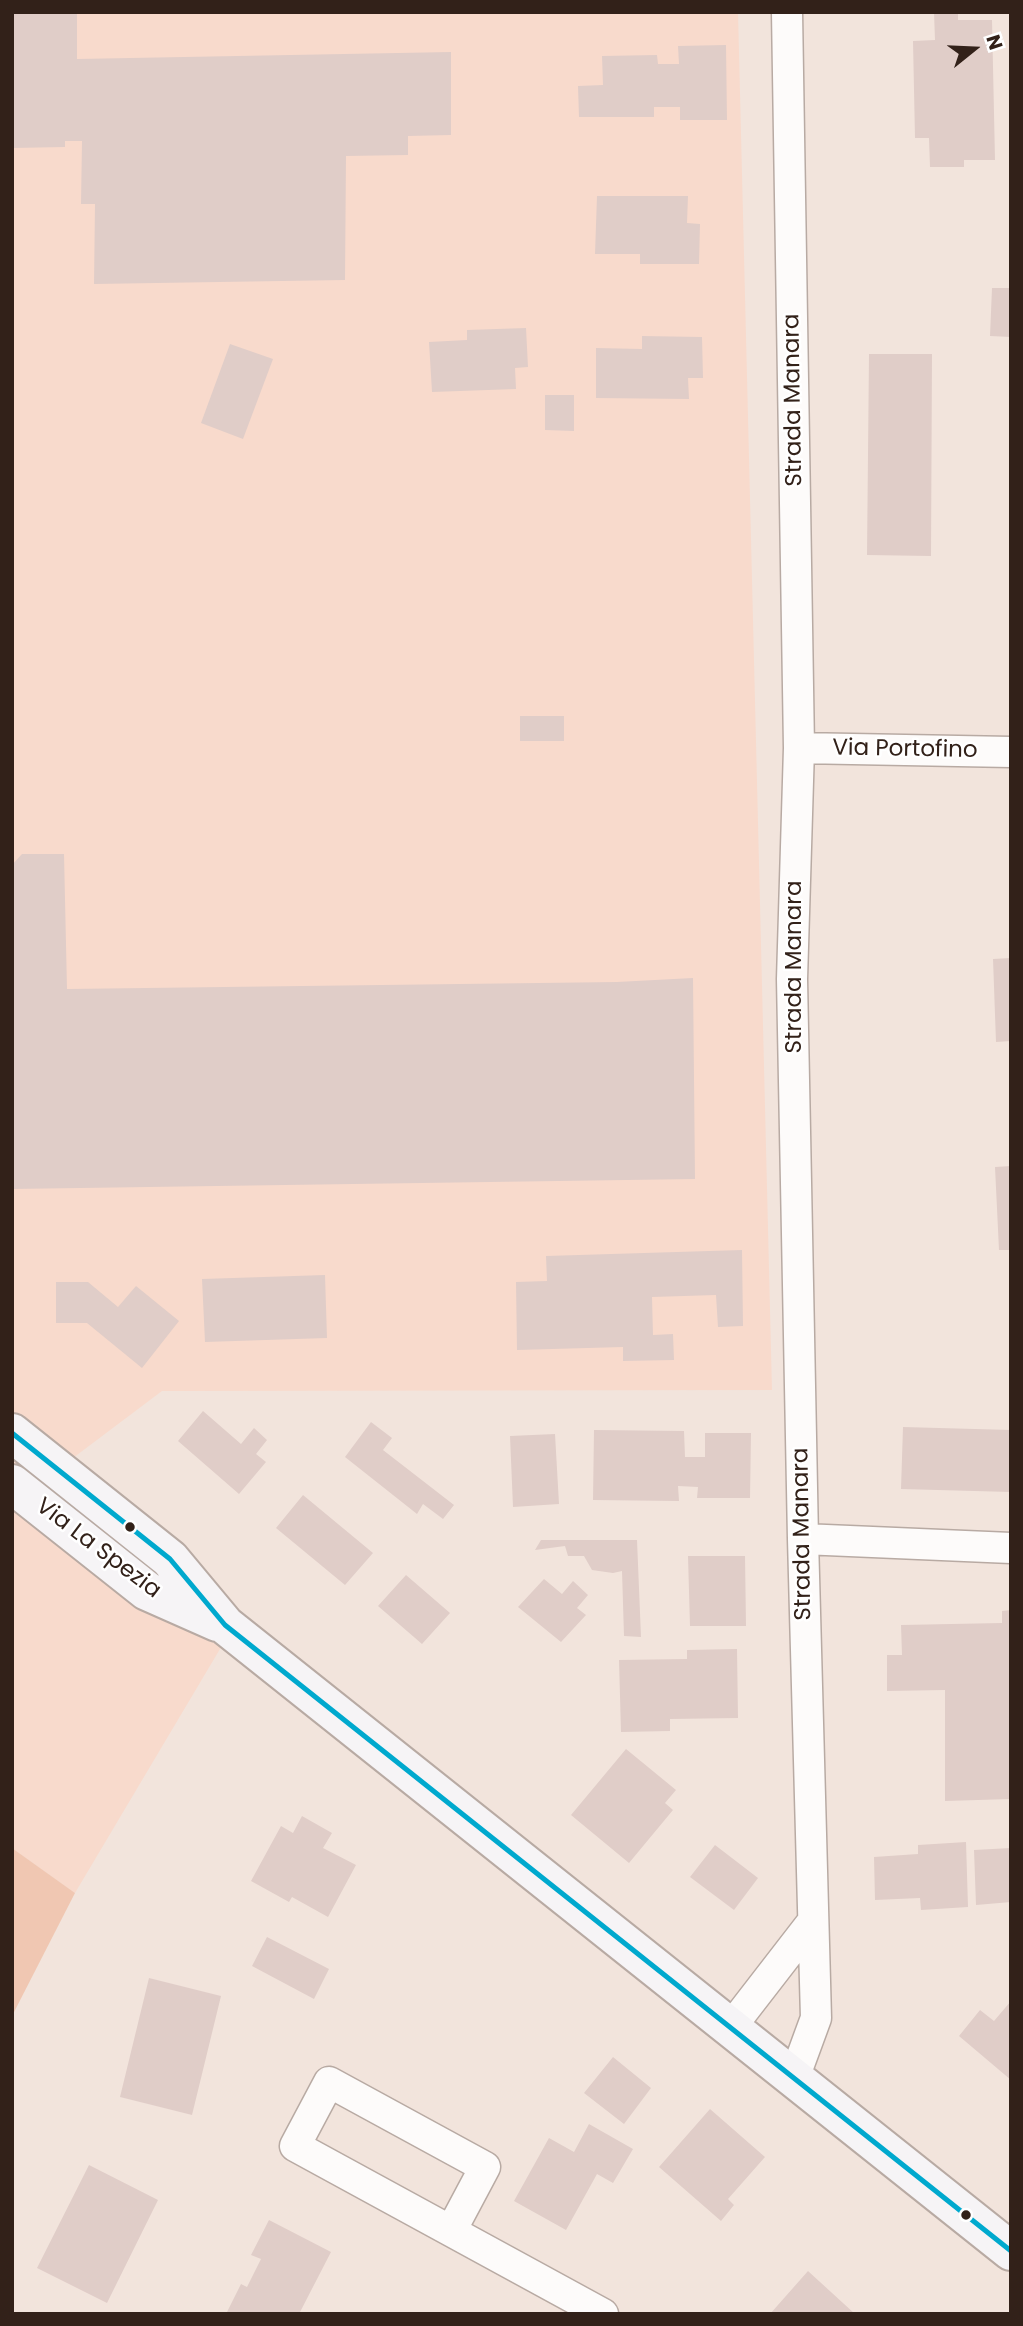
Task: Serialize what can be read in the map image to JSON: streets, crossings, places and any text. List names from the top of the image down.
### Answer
{
  "streets": {
    "main road": ["Via La Spezia"],
    "street": ["Strada Manara", "Via Portofino"]
  },
  "crossings": [
    ["Strada Manara", "Via Portofino"],
    ["Strada Manara", "Via La Spezia"]
  ],
  "north": "right"
}
